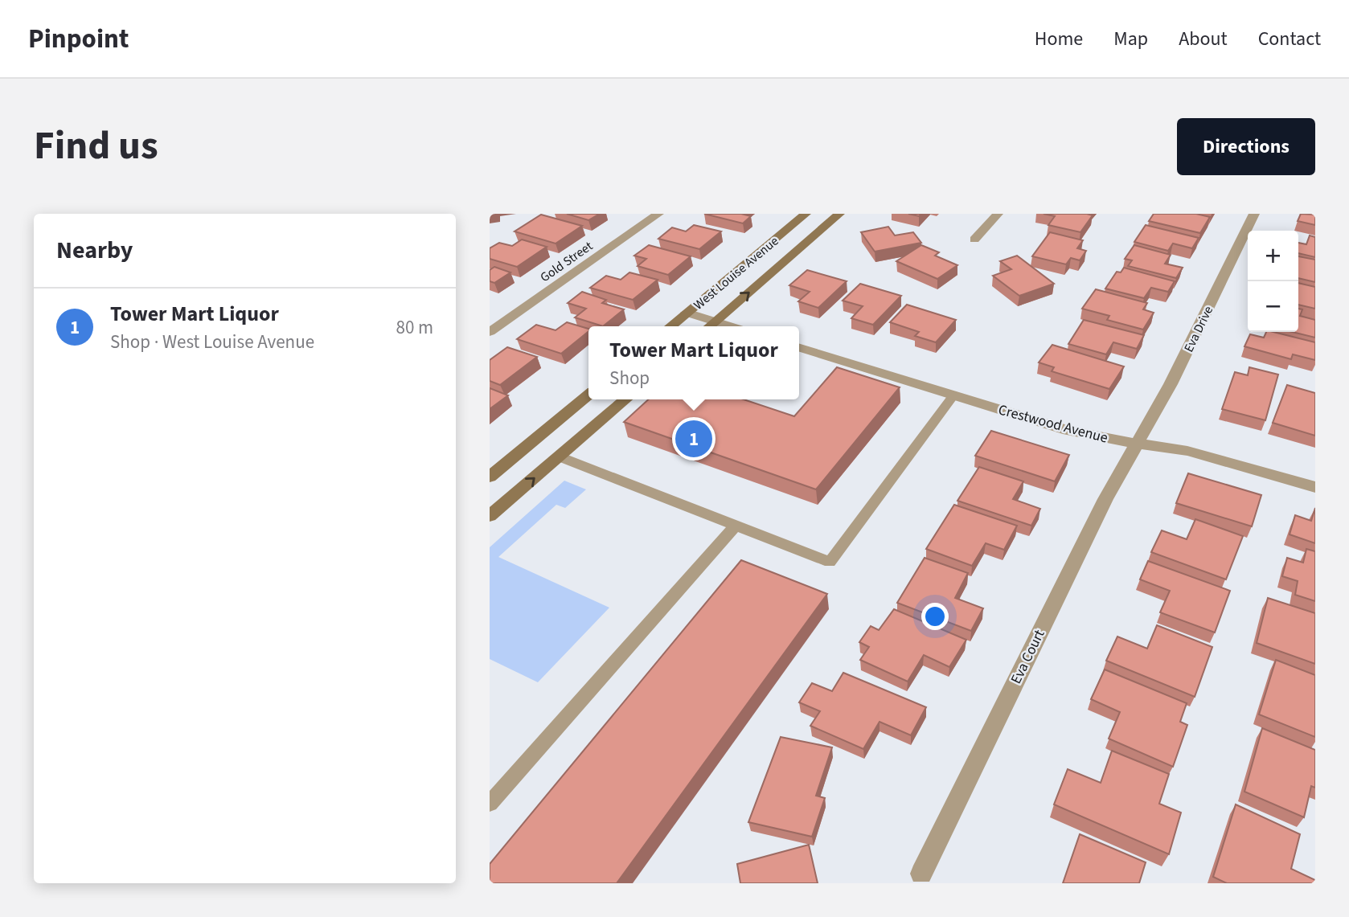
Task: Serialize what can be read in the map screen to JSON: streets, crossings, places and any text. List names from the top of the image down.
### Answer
{
  "streets": {
    "main road": ["West Louise Avenue"],
    "street": [
      "Gold Street",
      "Eva Drive",
      "Crestwood Avenue",
      "Eva Court"
    ]
  },
  "crossings": [
    ["Eva Drive", "Crestwood Avenue"],
    ["Eva Drive", "Eva Court"],
    ["Crestwood Avenue", "Eva Court"]
  ],
  "page": {
    "header": "Pinpoint",
    "nav": [
      "Home",
      "Map",
      "About",
      "Contact"
    ],
    "title": "Find us",
    "buttons": "Directions",
    "heading": "Nearby",
    "map_buttons": ["+", "−"],
    "list": [
      {
        "mark": "1",
        "name": "Tower Mart Liquor",
        "note": "Shop · West Louise Avenue",
        "value": "80 m"
      }
    ],
    "popup": ["Tower Mart Liquor", "Shop"],
    "pins": "1"
  }
}
